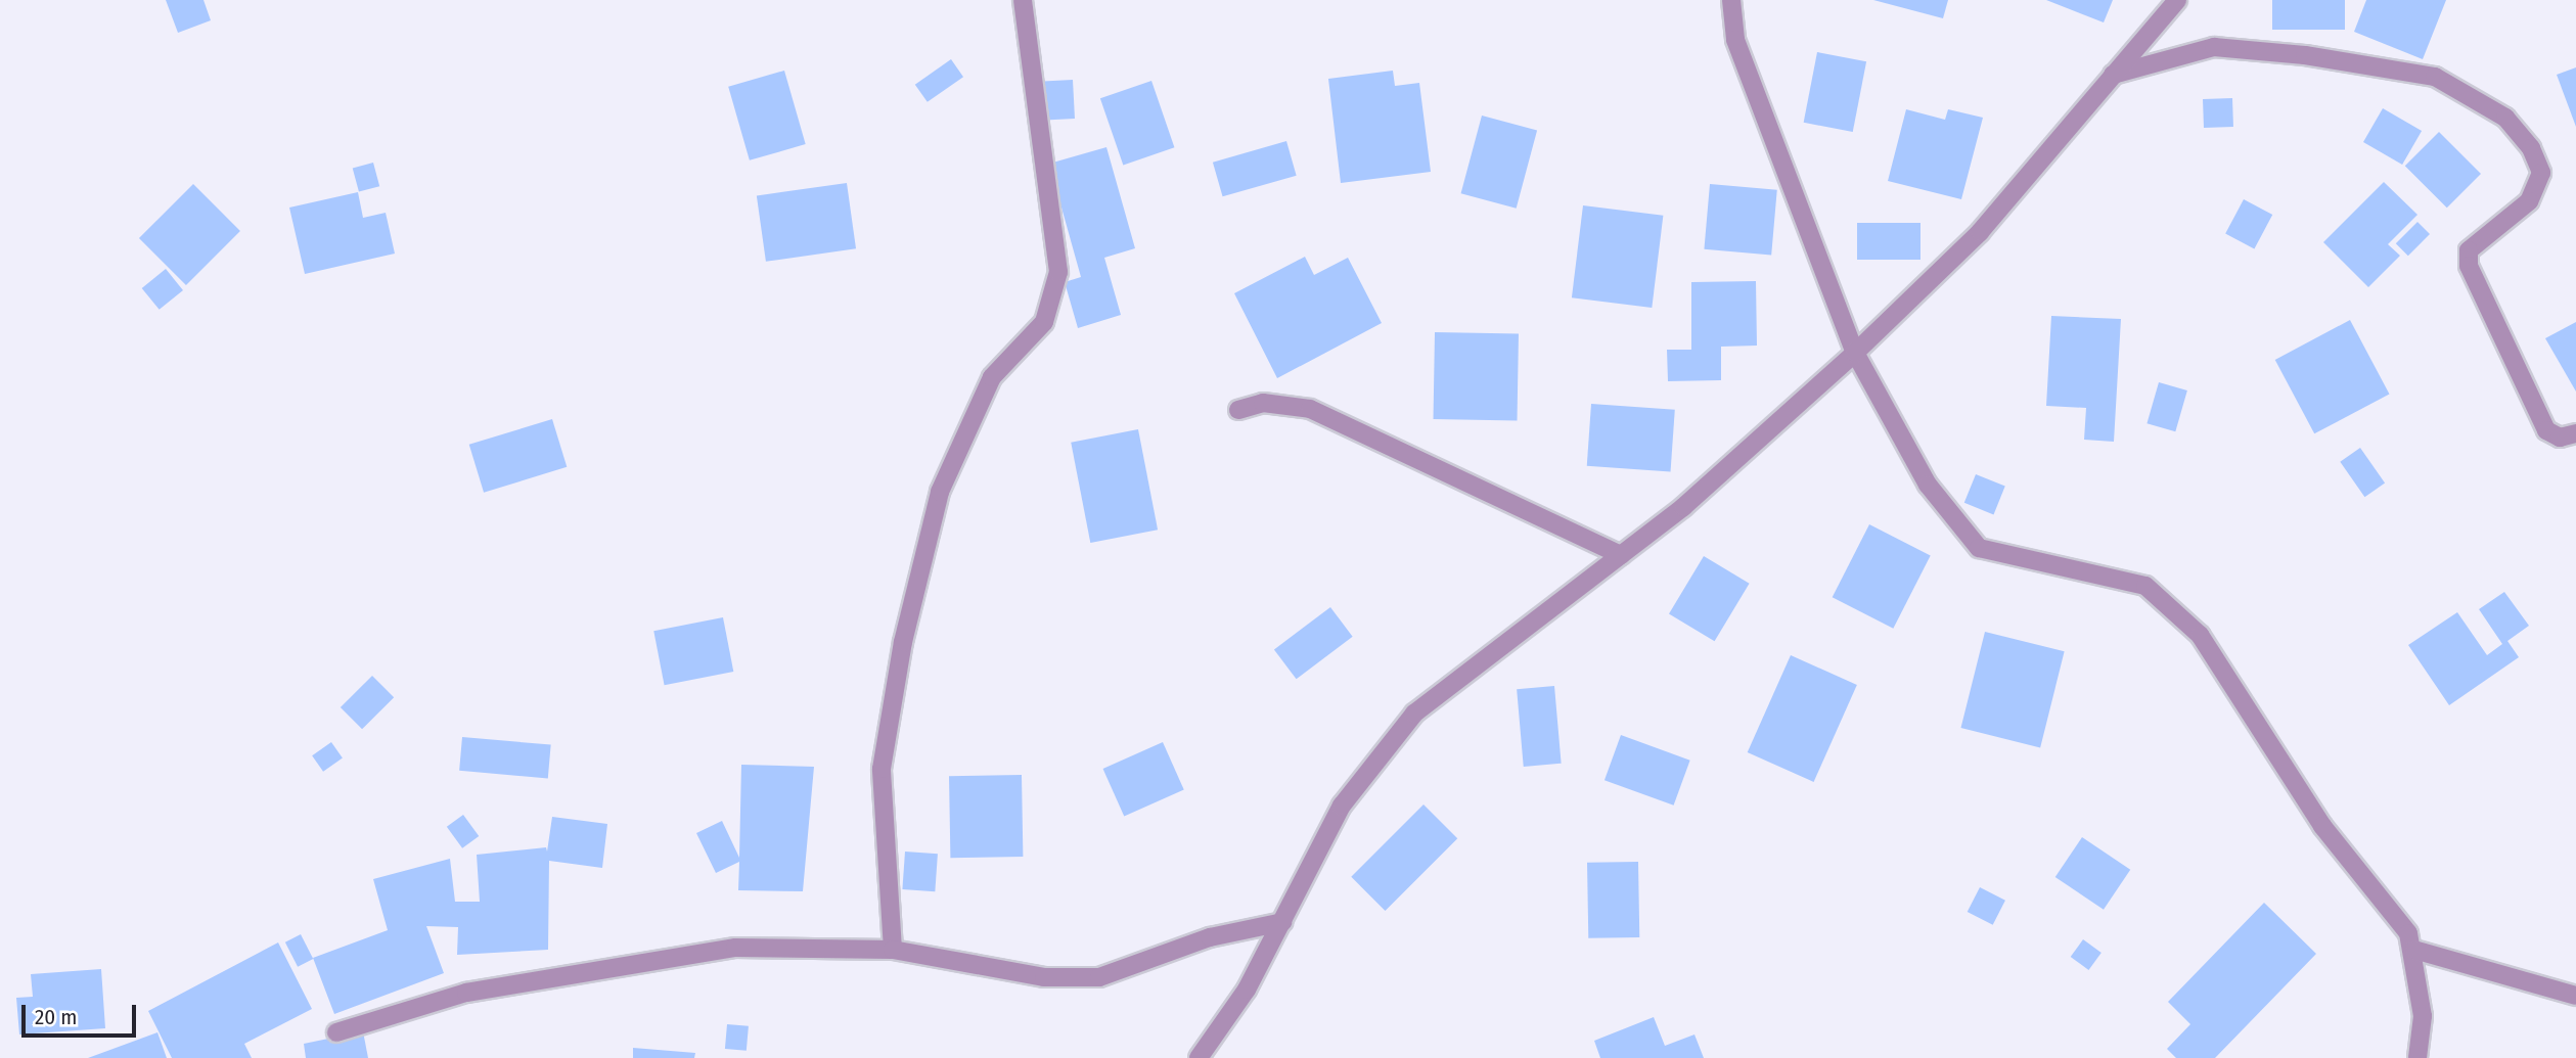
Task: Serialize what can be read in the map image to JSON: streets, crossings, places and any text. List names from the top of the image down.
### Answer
{
  "scale_bar": "20 m"
}
